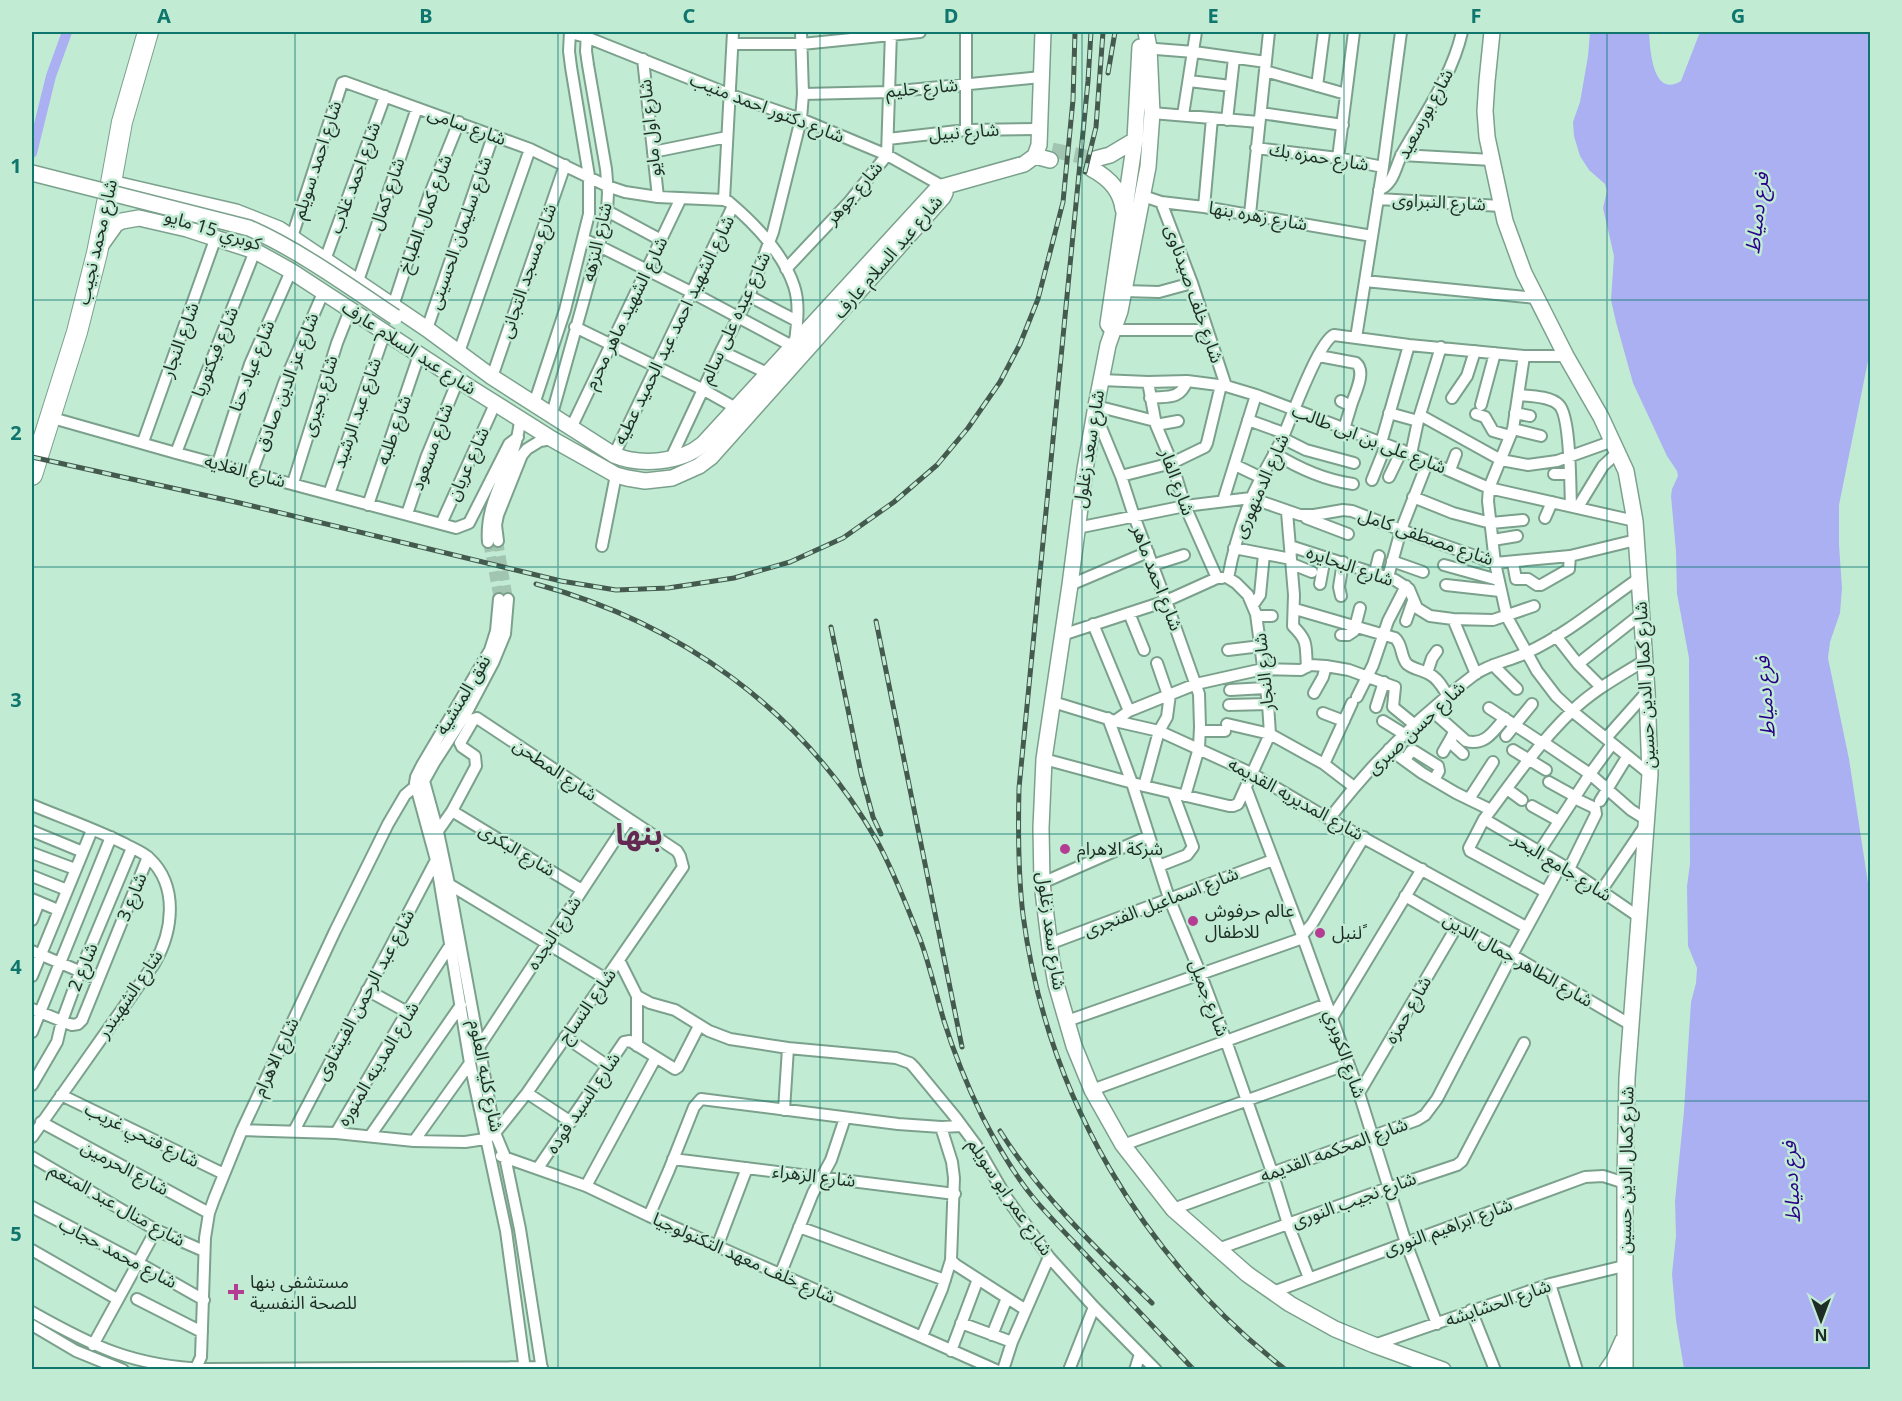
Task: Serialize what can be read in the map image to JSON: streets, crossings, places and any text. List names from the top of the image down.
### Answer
{
  "streets": {
    "highway": ["شارع محمد نجيب"],
    "main road": [
      "كوبري 15 مايو",
      "شارع عبد السلام عارف",
      "شارع سعد زغلول",
      "شارع كمال الدين حسين"
    ],
    "street": [
      "شارع حليم",
      "شارع دكتور احمد منيب",
      "شارع بورسعيد",
      "شارع سامى",
      "شارع اول مايو",
      "شارع نبيل",
      "شارع حمزه بك",
      "شارع احمد سويلم",
      "شارع احمد غلاب",
      "شارع جوهر",
      "شارع كمال",
      "شارع النبراوى",
      "شارع كمال الطباخ",
      "شارع زهره بنها",
      "شارع سليمان الحسينى",
      "شارع النزهه",
      "شارع مسجد التجانى",
      "شارع خلف صيدناوى",
      "شارع الشهيد ماهر محرم",
      "شارع عبده على سالم",
      "شارع الشهيد احمد عبد الحميد عطيه",
      "شارع النجار",
      "شارع فيكتوريا",
      "شارع عياد حنا",
      "شارع عز الدين صادق",
      "شارع بحيرى",
      "شارع عبد الرشيد",
      "شارع طلبه",
      "شارع على بن ابى طالب",
      "شارع مسعود",
      "شارع عريان",
      "شارع الغلايه",
      "شارع الفار",
      "شارع الدمنهورى",
      "شارع مصطفى كامل",
      "شارع البحايره",
      "شارع احمد ماهر",
      "نفق المنشية",
      "شارع حسن صبرى",
      "شارع المطحن",
      "شارع المديريه القديمه",
      "شارع البكرى",
      "شارع جامع البحر",
      "شارع 3",
      "شارع اسماعيل الفنجرى",
      "شارع النجده",
      "شارع الطاهر جمال الدين",
      "شارع 2",
      "شارع الشهبندر",
      "شارع عبد الرحمن الفيشاوى",
      "شارع جميل",
      "شارع النساج",
      "شارع حمزه",
      "شارع الكوبري",
      "شارع الاهرام",
      "شارع المدينه المنوره",
      "شارع كليه العلوم",
      "شارع السيد فوده",
      "شارع فتحي غريب",
      "شارع المحكمه القديمه",
      "شارع الحرمين",
      "شارع الزهراء",
      "شارع عمر ابو سويلم",
      "شارع نجيب النورى",
      "شارع منال عبد المنعم",
      "شارع ابراهيم النورى",
      "شارع محمد حجاب",
      "شارع خلف معهد التكنولوجيا",
      "شارع الحشايشه"
    ]
  },
  "crossings": [
    ["شارع حليم", "شارع جوهر"],
    ["شارع حليم", "شارع عبده على سالم"],
    ["شارع دكتور احمد منيب", "شارع اول مايو"],
    ["شارع دكتور احمد منيب", "شارع جوهر"],
    ["شارع دكتور احمد منيب", "شارع النزهه"],
    ["شارع دكتور احمد منيب", "شارع عبد السلام عارف"],
    ["شارع دكتور احمد منيب", "شارع عبده على سالم"],
    ["شارع بورسعيد", "شارع النبراوى"],
    ["شارع سامى", "شارع اول مايو"],
    ["شارع سامى", "شارع احمد سويلم"],
    ["شارع سامى", "شارع احمد غلاب"],
    ["شارع سامى", "شارع كمال"],
    ["شارع سامى", "شارع كمال الطباخ"],
    ["شارع سامى", "شارع سليمان الحسينى"],
    ["شارع سامى", "شارع النزهه"],
    ["شارع سامى", "شارع مسجد التجانى"],
    ["شارع سامى", "شارع الشهيد ماهر محرم"],
    ["شارع سامى", "شارع الشهيد احمد عبد الحميد عطيه"],
    ["شارع نبيل", "شارع جوهر"],
    ["شارع احمد سويلم", "شارع عبد السلام عارف"],
    ["شارع احمد غلاب", "شارع عبد السلام عارف"],
    ["شارع كمال", "شارع عبد السلام عارف"],
    ["شارع النبراوى", "شارع كمال الدين حسين"],
    ["شارع كمال الطباخ", "كوبري 15 مايو"],
    ["شارع كمال الطباخ", "شارع عبد السلام عارف"],
    ["شارع كمال الطباخ", "شارع عبد الرشيد"],
    ["شارع زهره بنها", "شارع خلف صيدناوى"],
    ["شارع زهره بنها", "شارع سعد زغلول"],
    ["كوبري 15 مايو", "شارع سليمان الحسينى"],
    ["كوبري 15 مايو", "شارع عبد السلام عارف"],
    ["كوبري 15 مايو", "شارع عبد الرشيد"],
    ["كوبري 15 مايو", "شارع مسعود"],
    ["شارع سليمان الحسينى", "شارع عبد السلام عارف"],
    ["شارع محمد نجيب", "شارع عبد السلام عارف"],
    ["شارع محمد نجيب", "شارع الغلايه"],
    ["شارع النزهه", "شارع عبد السلام عارف"],
    ["شارع عبد السلام عارف", "شارع مسجد التجانى"],
    ["شارع عبد السلام عارف", "شارع الشهيد ماهر محرم"],
    ["شارع عبد السلام عارف", "شارع عبده على سالم"],
    ["شارع عبد السلام عارف", "شارع الشهيد احمد عبد الحميد عطيه"],
    ["شارع عبد السلام عارف", "شارع النجار"],
    ["شارع عبد السلام عارف", "شارع فيكتوريا"],
    ["شارع عبد السلام عارف", "شارع عياد حنا"],
    ["شارع عبد السلام عارف", "شارع عز الدين صادق"],
    ["شارع عبد السلام عارف", "شارع بحيرى"],
    ["شارع عبد السلام عارف", "شارع عبد الرشيد"],
    ["شارع عبد السلام عارف", "شارع طلبه"],
    ["شارع عبد السلام عارف", "شارع مسعود"],
    ["شارع عبد السلام عارف", "شارع عريان"],
    ["شارع خلف صيدناوى", "شارع على بن ابى طالب"],
    ["شارع النجار", "شارع الغلايه"],
    ["شارع النجار", "شارع الفار"],
    ["شارع النجار", "شارع الدمنهورى"],
    ["شارع النجار", "شارع المديريه القديمه"],
    ["شارع النجار", "شارع الكوبري"],
    ["شارع فيكتوريا", "شارع الغلايه"],
    ["شارع عياد حنا", "شارع الغلايه"],
    ["شارع عز الدين صادق", "شارع الغلايه"],
    ["شارع بحيرى", "شارع الغلايه"],
    ["شارع عبد الرشيد", "شارع الغلايه"],
    ["شارع طلبه", "شارع الغلايه"],
    ["شارع على بن ابى طالب", "شارع سعد زغلول"],
    ["شارع على بن ابى طالب", "شارع الفار"],
    ["شارع على بن ابى طالب", "شارع الدمنهورى"],
    ["شارع على بن ابى طالب", "شارع كمال الدين حسين"],
    ["شارع مسعود", "شارع الغلايه"],
    ["شارع سعد زغلول", "شارع مصطفى كامل"],
    ["شارع سعد زغلول", "شارع احمد ماهر"],
    ["شارع سعد زغلول", "شارع المديريه القديمه"],
    ["شارع سعد زغلول", "شارع اسماعيل الفنجرى"],
    ["شارع سعد زغلول", "شارع المحكمه القديمه"],
    ["شارع سعد زغلول", "شارع نجيب النورى"],
    ["شارع سعد زغلول", "شارع ابراهيم النورى"],
    ["شارع سعد زغلول", "شارع الحشايشه"],
    ["شارع عريان", "شارع الغلايه"],
    ["شارع الفار", "شارع الدمنهورى"],
    ["شارع الفار", "شارع مصطفى كامل"],
    ["شارع الدمنهورى", "شارع مصطفى كامل"],
    ["شارع الدمنهورى", "شارع البحايره"],
    ["شارع مصطفى كامل", "شارع احمد ماهر"],
    ["شارع مصطفى كامل", "شارع كمال الدين حسين"],
    ["شارع احمد ماهر", "شارع المديريه القديمه"],
    ["شارع كمال الدين حسين", "شارع حسن صبرى"],
    ["شارع كمال الدين حسين", "شارع جامع البحر"],
    ["شارع كمال الدين حسين", "شارع الطاهر جمال الدين"],
    ["شارع كمال الدين حسين", "شارع ابراهيم النورى"],
    ["شارع كمال الدين حسين", "شارع الحشايشه"],
    ["نفق المنشية", "شارع الاهرام"],
    ["نفق المنشية", "شارع كليه العلوم"],
    ["شارع حسن صبرى", "شارع المديريه القديمه"],
    ["شارع حسن صبرى", "شارع جامع البحر"],
    ["شارع المطحن", "شارع البكرى"],
    ["شارع المطحن", "شارع النجده"],
    ["شارع المطحن", "شارع النساج"],
    ["شارع المديريه القديمه", "شارع جميل"],
    ["شارع المديريه القديمه", "شارع المحكمه القديمه"],
    ["شارع البكرى", "شارع النجده"],
    ["شارع جامع البحر", "شارع المحكمه القديمه"],
    ["شارع 3", "شارع 2"],
    ["شارع 3", "شارع الشهبندر"],
    ["شارع اسماعيل الفنجرى", "شارع جميل"],
    ["شارع اسماعيل الفنجرى", "شارع الكوبري"],
    ["شارع النجده", "شارع كليه العلوم"],
    ["شارع الطاهر جمال الدين", "شارع حمزه"],
    ["شارع الطاهر جمال الدين", "شارع المحكمه القديمه"],
    ["شارع 2", "شارع الشهبندر"],
    ["شارع الشهبندر", "شارع فتحي غريب"],
    ["شارع الشهبندر", "شارع الحرمين"],
    ["شارع عبد الرحمن الفيشاوى", "شارع المدينه المنوره"],
    ["شارع عبد الرحمن الفيشاوى", "شارع كليه العلوم"],
    ["شارع جميل", "شارع المحكمه القديمه"],
    ["شارع جميل", "شارع نجيب النورى"],
    ["شارع جميل", "شارع ابراهيم النورى"],
    ["شارع النساج", "شارع كليه العلوم"],
    ["شارع حمزه", "شارع الكوبري"],
    ["شارع الكوبري", "شارع المحكمه القديمه"],
    ["شارع الكوبري", "شارع نجيب النورى"],
    ["شارع الكوبري", "شارع ابراهيم النورى"],
    ["شارع الكوبري", "شارع الحشايشه"],
    ["شارع الاهرام", "شارع المدينه المنوره"],
    ["شارع الاهرام", "شارع كليه العلوم"],
    ["شارع الاهرام", "شارع فتحي غريب"],
    ["شارع الاهرام", "شارع الحرمين"],
    ["شارع الاهرام", "شارع منال عبد المنعم"],
    ["شارع الاهرام", "شارع محمد حجاب"],
    ["شارع المدينه المنوره", "شارع كليه العلوم"],
    ["شارع كليه العلوم", "شارع خلف معهد التكنولوجيا"],
    ["شارع السيد فوده", "شارع خلف معهد التكنولوجيا"]
  ],
  "districts": ["بنها"],
  "water": ["فرع دمياط"],
  "places": {
    "other": ["شركة الاهرام", "عالم حرفوش للاطفال", "لنبل ً"],
    "health": ["مستشفى بنها للصحة النفسية"]
  },
  "north": "bottom",
  "grid": {
    "columns": [
      "A",
      "B",
      "C",
      "D",
      "E",
      "F",
      "G"
    ],
    "rows": [
      "1",
      "2",
      "3",
      "4",
      "5"
    ]
  }
}
